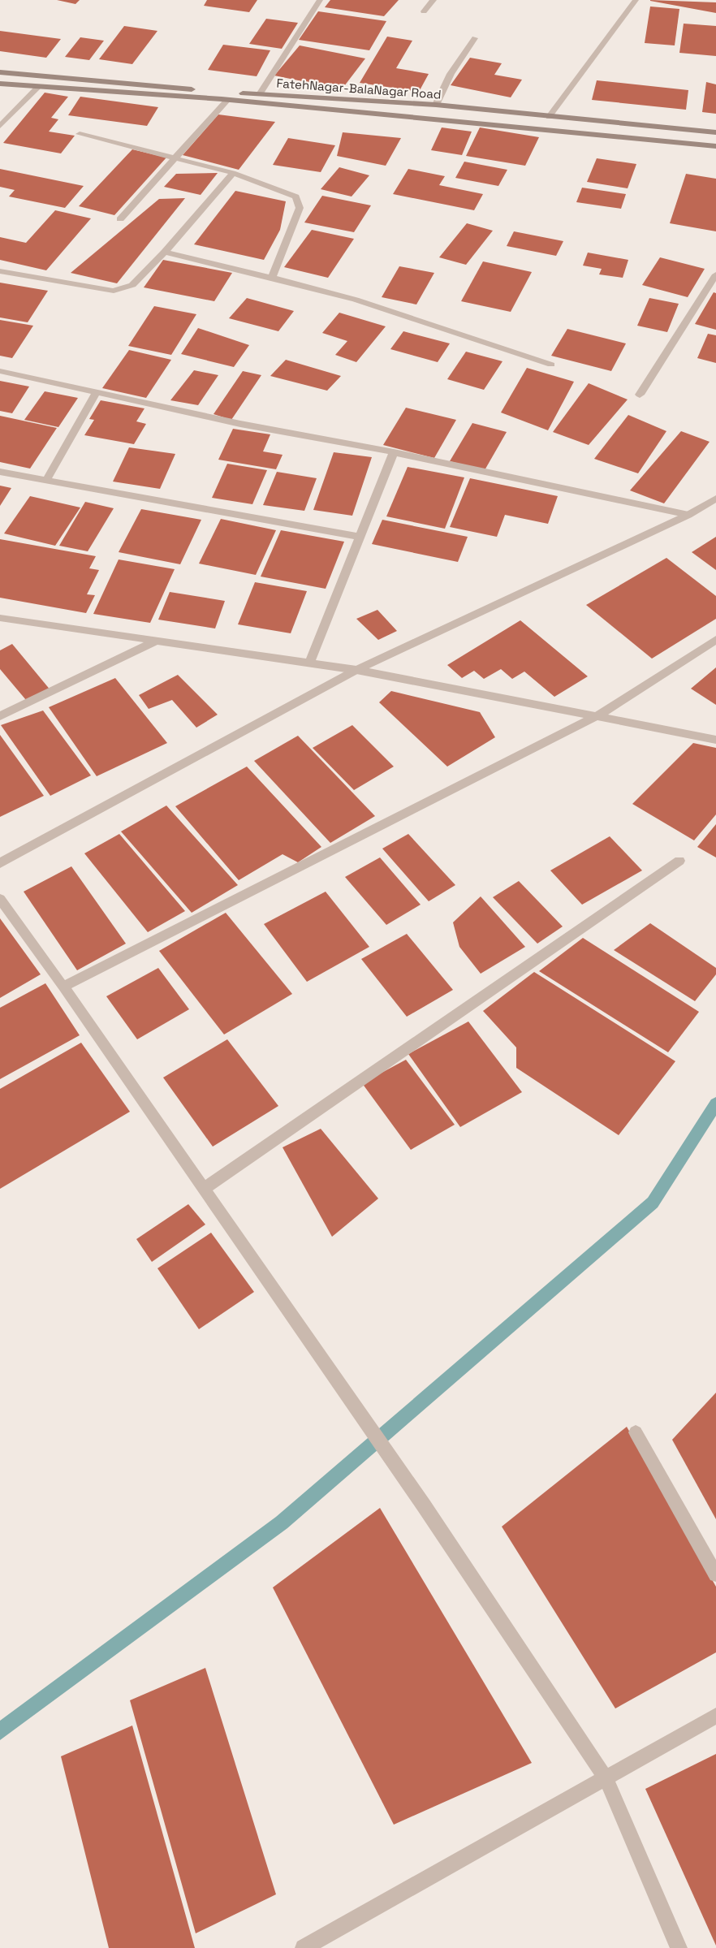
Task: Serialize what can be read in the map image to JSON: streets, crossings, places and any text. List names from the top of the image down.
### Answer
{
  "streets": {
    "main road": ["FatehNagar-BalaNagar Road"]
  }
}
